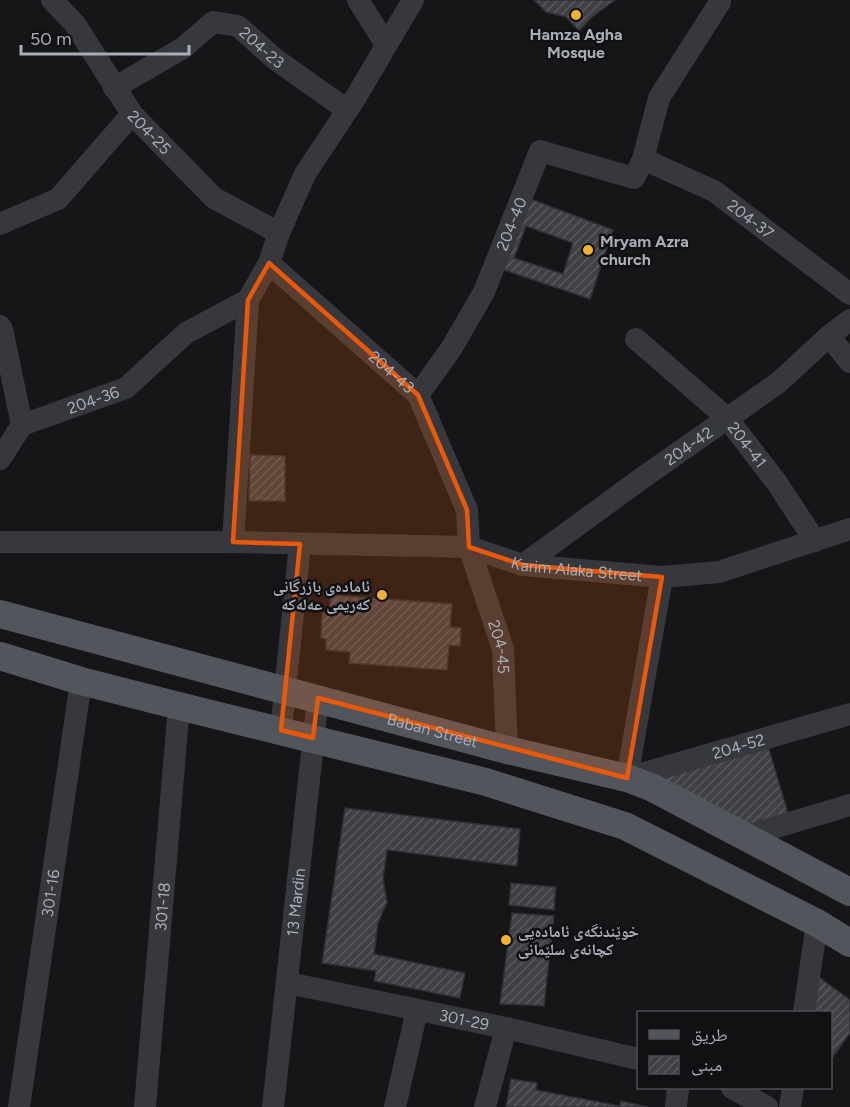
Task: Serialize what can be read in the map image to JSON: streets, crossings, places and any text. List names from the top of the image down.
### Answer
{
  "streets": {
    "main road": ["Baban Street"],
    "street": [
      "204-23",
      "204-25",
      "204-37",
      "204-40",
      "204-43",
      "204-36",
      "204-42",
      "204-41",
      "Karim Alaka Street",
      "204-45",
      "204-52",
      "301-16",
      "13 Mardin",
      "301-18",
      "301-29"
    ]
  },
  "crossings": [
    ["204-23", "204-25"],
    ["204-37", "204-40"],
    ["204-40", "204-43"],
    ["204-43", "Karim Alaka Street"],
    ["204-43", "204-45"],
    ["204-42", "204-41"],
    ["204-42", "Karim Alaka Street"],
    ["204-41", "Karim Alaka Street"],
    ["Karim Alaka Street", "204-45"],
    ["204-45", "Baban Street"],
    ["Baban Street", "204-52"],
    ["Baban Street", "13 Mardin"],
    ["13 Mardin", "301-29"]
  ],
  "places": [
    "Hamza Agha Mosque",
    "Mryam Azra church",
    "ئامادەی بازرگانی کەریمی عەلەکە",
    "خوێندنگەی ئامادەیی کچانەی سلێمانی"
  ],
  "legend": ["طريق", "مبنى"],
  "scale_bar": "50 m"
}
